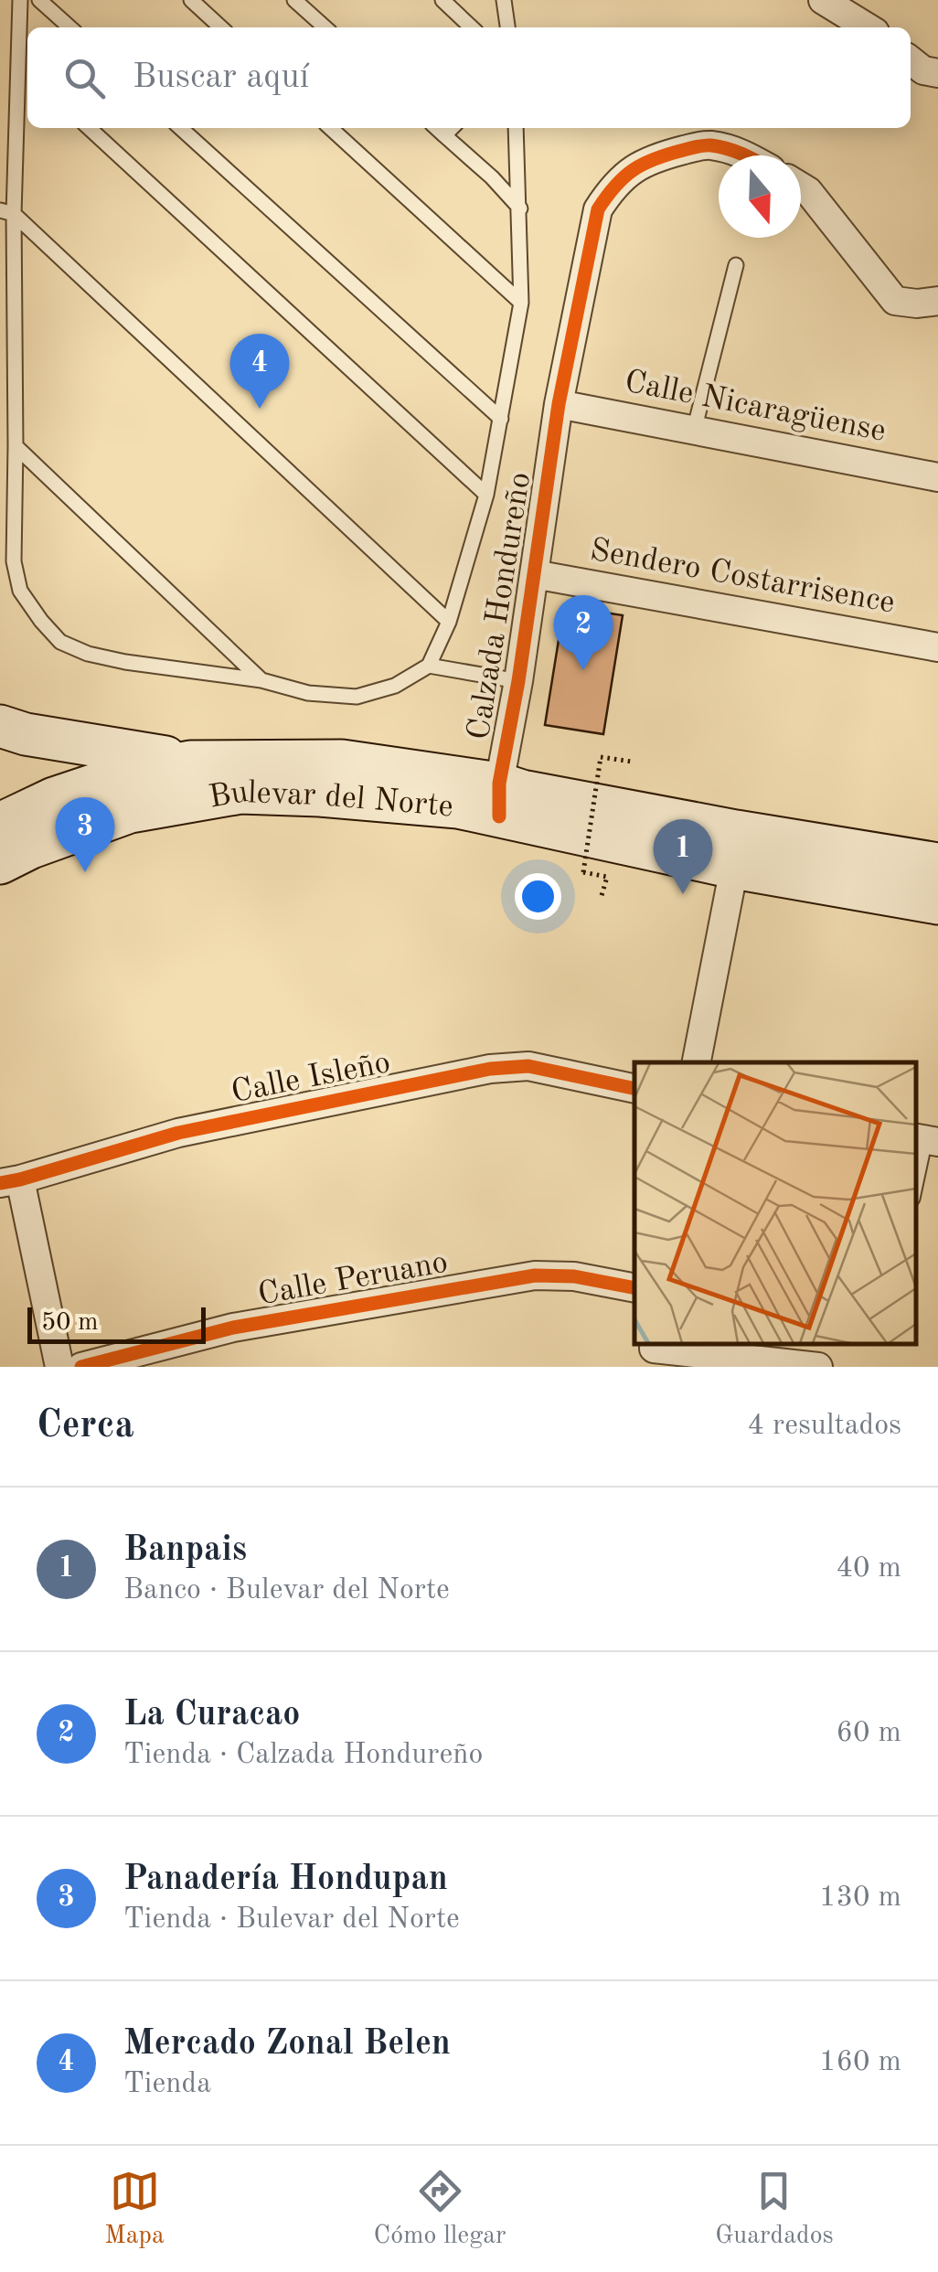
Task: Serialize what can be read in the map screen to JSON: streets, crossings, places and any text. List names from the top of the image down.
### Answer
{
  "streets": {
    "main road": ["Bulevar del Norte"],
    "street": [
      "Calle Nicaragüense",
      "Sendero Costarrisence",
      "Calzada Hondureño",
      "Calle Isleño",
      "Calle Peruano"
    ]
  },
  "crossings": [
    ["Calle Nicaragüense", "Calzada Hondureño"],
    ["Sendero Costarrisence", "Calzada Hondureño"],
    ["Calzada Hondureño", "Bulevar del Norte"]
  ],
  "scale_bar": "50 m",
  "north": "bottom",
  "page": {
    "search": "Buscar aquí",
    "pins": [
      "4",
      "2",
      "3",
      "1"
    ],
    "scale": "50 m",
    "heading": ["Cerca", "4 resultados"],
    "list": [
      {
        "mark": "1",
        "name": "Banpais",
        "note": "Banco · Bulevar del Norte",
        "value": "40 m"
      },
      {
        "mark": "2",
        "name": "La Curacao",
        "note": "Tienda · Calzada Hondureño",
        "value": "60 m"
      },
      {
        "mark": "3",
        "name": "Panadería Hondupan",
        "note": "Tienda · Bulevar del Norte",
        "value": "130 m"
      },
      {
        "mark": "4",
        "name": "Mercado Zonal Belen",
        "note": "Tienda",
        "value": "160 m"
      }
    ],
    "nav": ["Mapa", "Cómo llegar", "Guardados"]
  }
}
